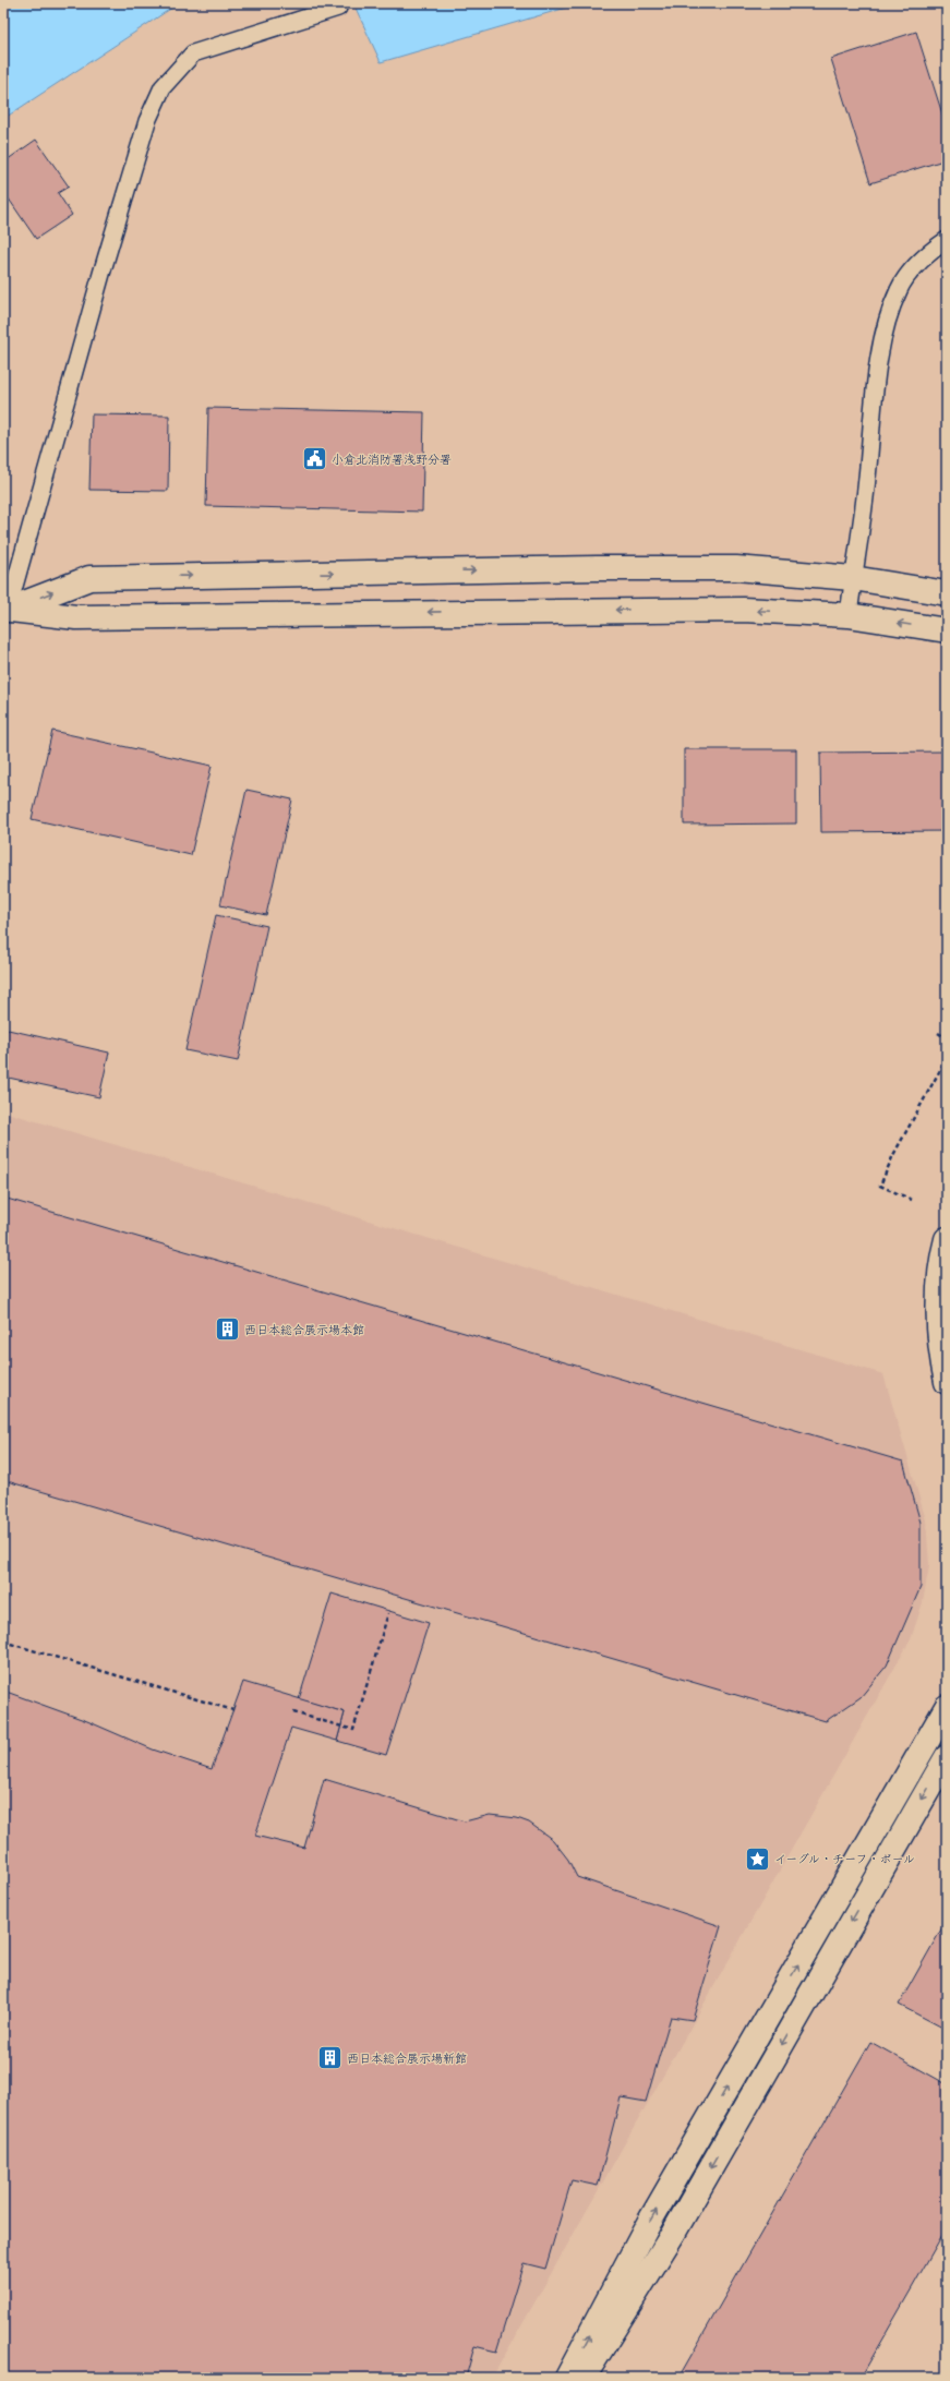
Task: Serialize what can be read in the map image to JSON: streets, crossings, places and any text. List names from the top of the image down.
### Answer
{
  "places": {
    "public building": ["小倉北消防署浅野分署"],
    "building": ["西日本総合展示場本館", "西日本総合展示場新館"],
    "place": ["イーグル・チーフ・ポール"]
  }
}
